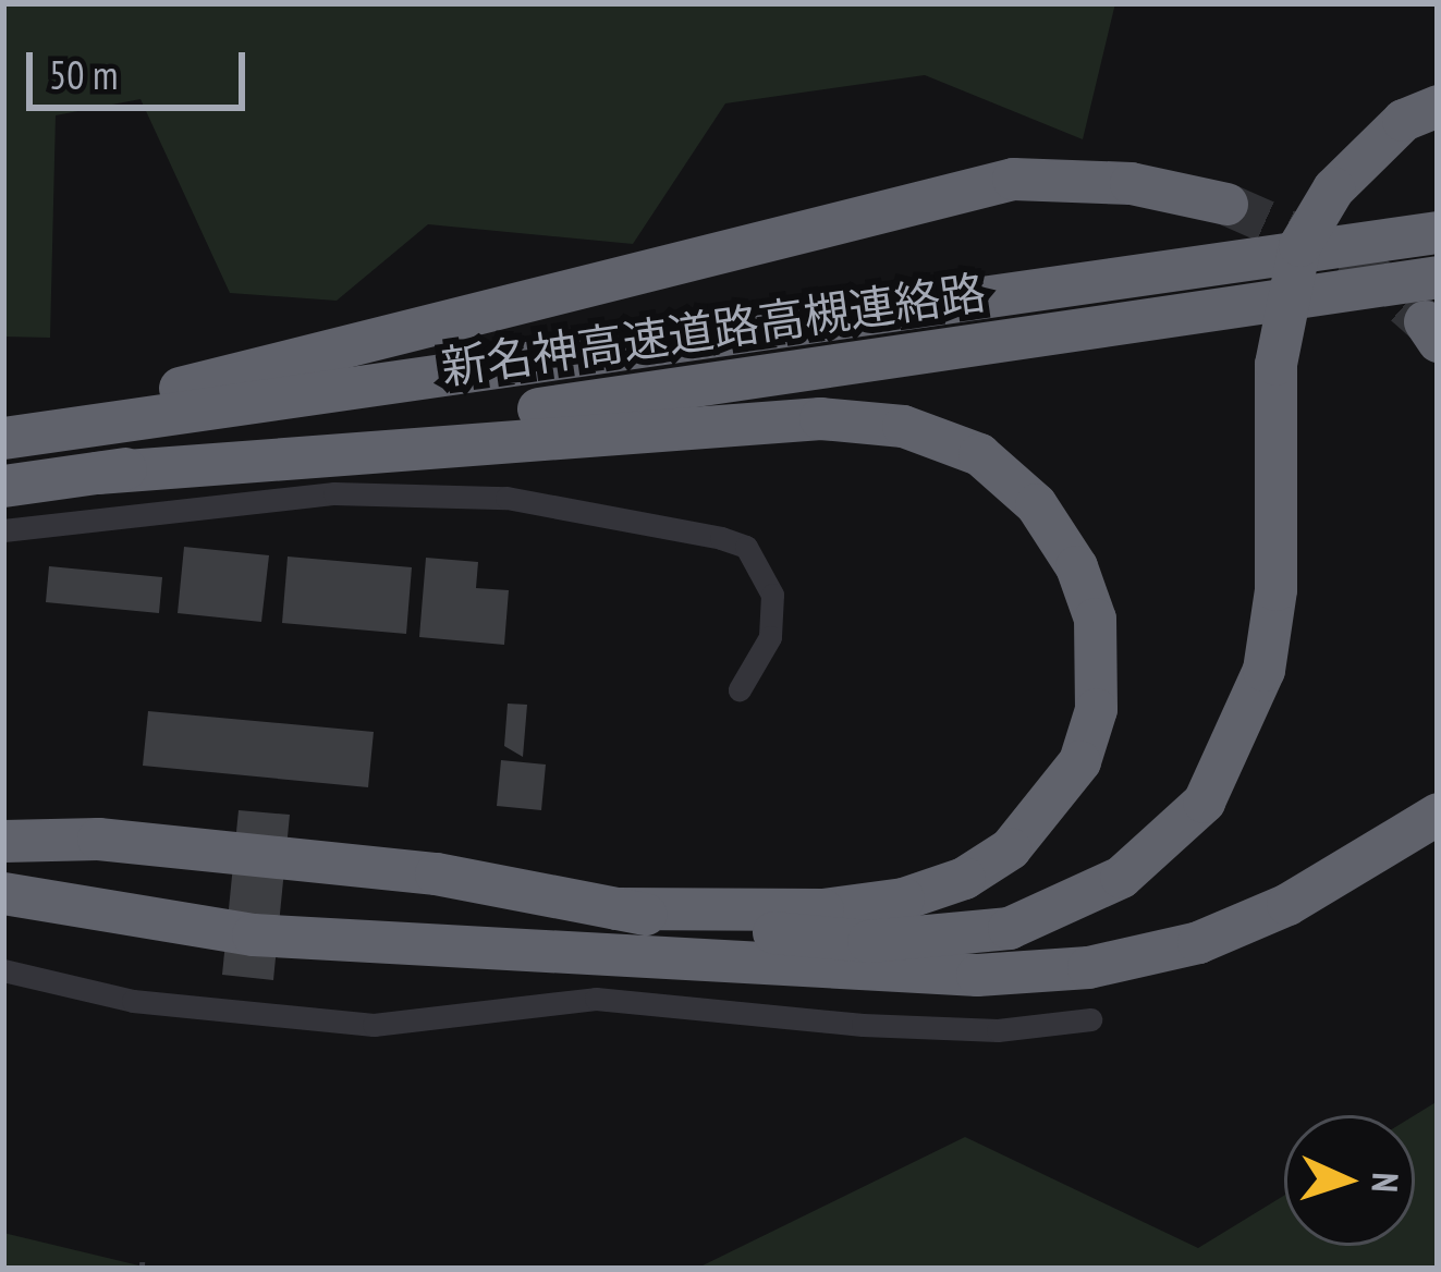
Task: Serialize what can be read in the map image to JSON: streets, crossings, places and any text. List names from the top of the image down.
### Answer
{
  "streets": {
    "highway": ["新名神高速道路高槻連絡路"]
  },
  "scale_bar": "50 m",
  "north": "right"
}
